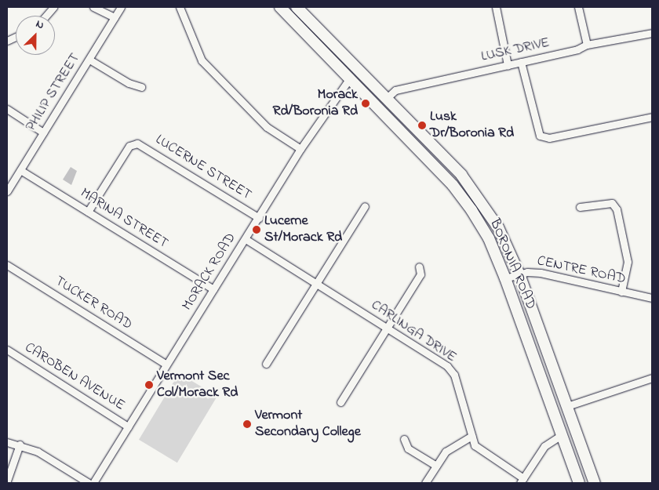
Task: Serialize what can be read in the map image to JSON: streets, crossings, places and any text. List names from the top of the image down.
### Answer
{
  "streets": {
    "main road": ["BORONIA ROAD"],
    "street": [
      "LUSK DRIVE",
      "PHILIP STREET",
      "LUCERNE STREET",
      "MARINA STREET",
      "CENTRE ROAD",
      "MORACK ROAD",
      "TUCKER ROAD",
      "CARLINGA DRIVE",
      "CAROBEN AVENUE"
    ]
  },
  "crossings": [
    ["LUSK DRIVE", "BORONIA ROAD"],
    ["PHILIP STREET", "MARINA STREET"],
    ["LUCERNE STREET", "MARINA STREET"],
    ["LUCERNE STREET", "MORACK ROAD"],
    ["MARINA STREET", "MORACK ROAD"],
    ["BORONIA ROAD", "CENTRE ROAD"],
    ["BORONIA ROAD", "MORACK ROAD"],
    ["MORACK ROAD", "TUCKER ROAD"],
    ["MORACK ROAD", "CARLINGA DRIVE"],
    ["MORACK ROAD", "CAROBEN AVENUE"]
  ],
  "places": [
    "Morack Rd/Boronia Rd",
    "Lusk Dr/Boronia Rd",
    "Lucerne St/Morack Rd",
    "Vermont Sec Col/Morack Rd",
    "Vermont Secondary College"
  ],
  "north": "top right"
}
